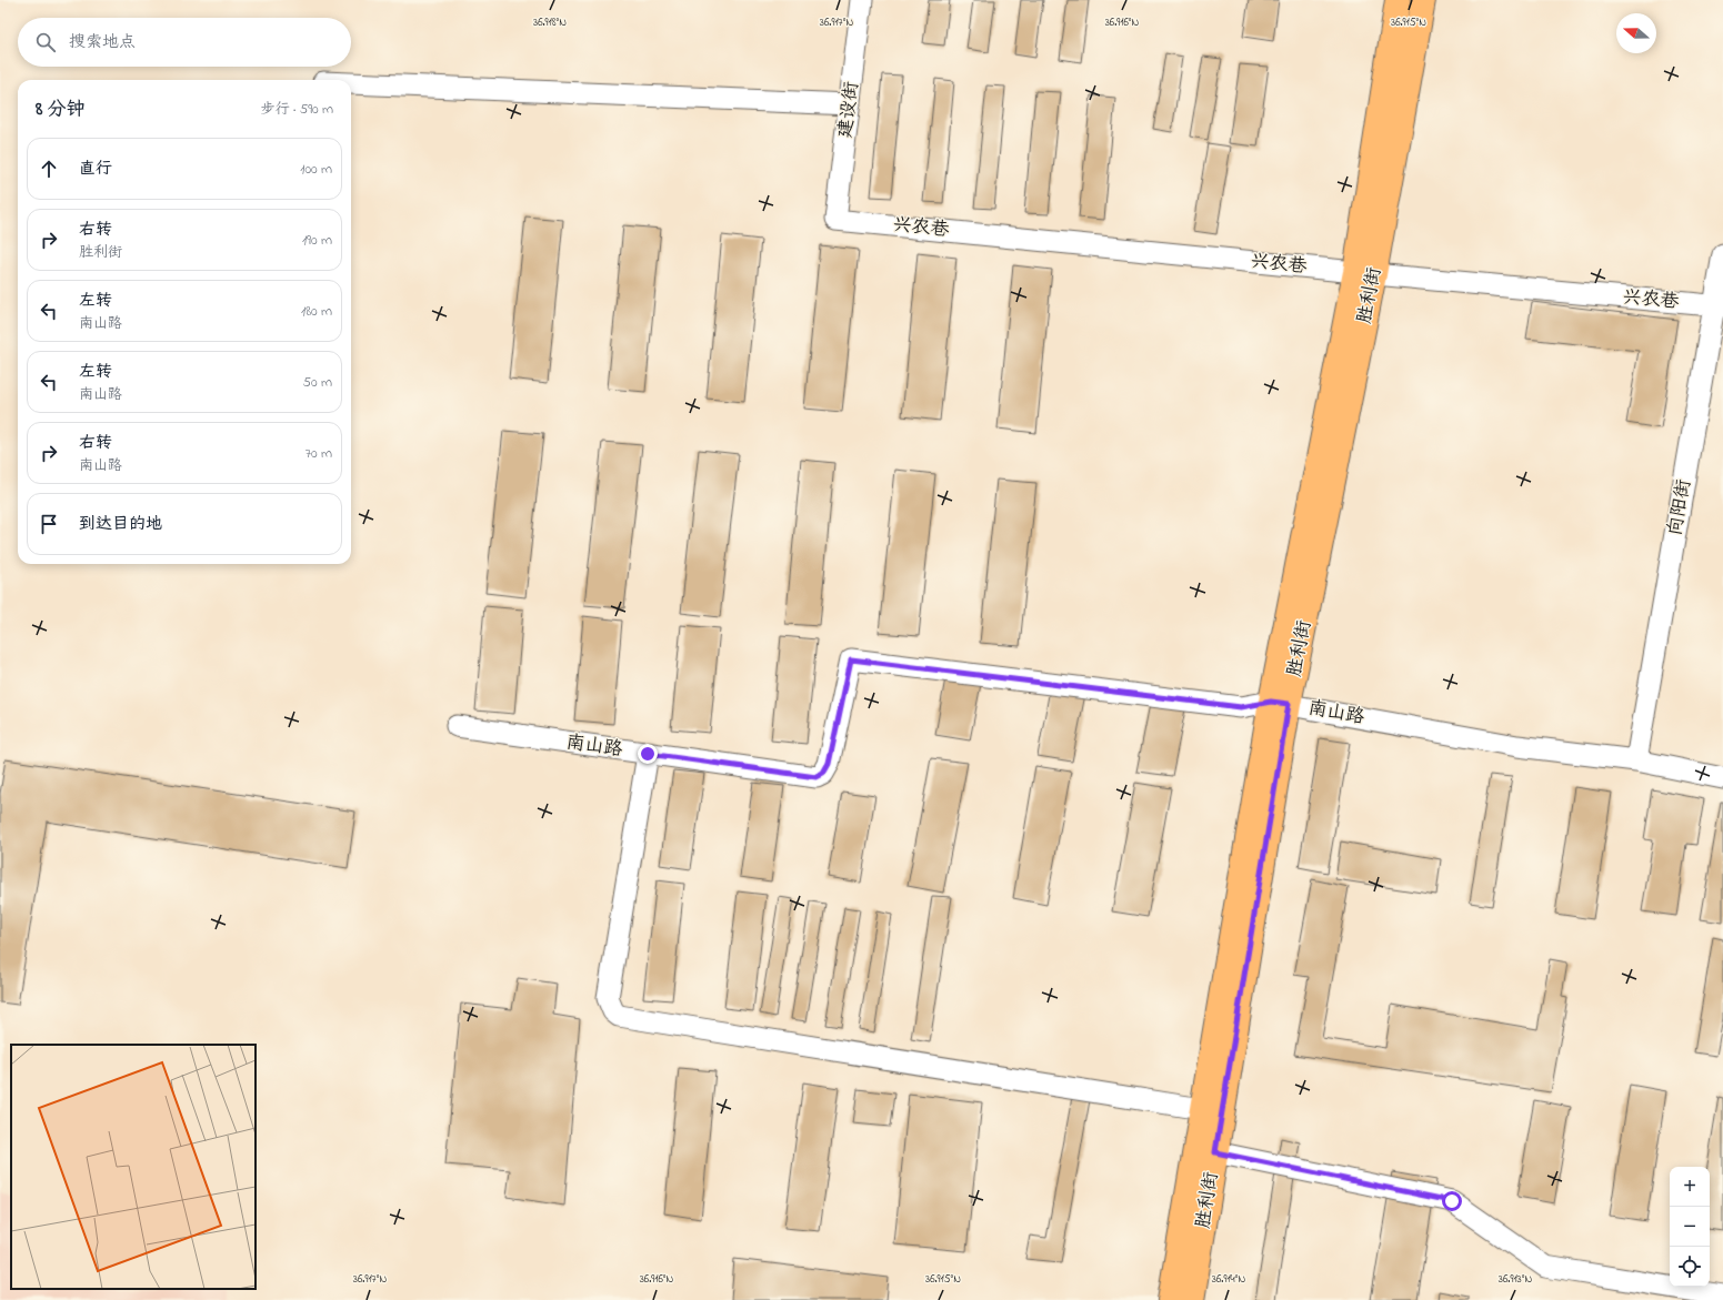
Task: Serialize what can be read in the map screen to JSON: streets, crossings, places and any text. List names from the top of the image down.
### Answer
{
  "streets": {
    "main road": ["胜利街"],
    "street": [
      "建设街",
      "兴农巷",
      "向阳街",
      "南山路"
    ]
  },
  "crossings": [
    ["建设街", "兴农巷"],
    ["兴农巷", "胜利街"],
    ["兴农巷", "向阳街"],
    ["胜利街", "南山路"],
    ["向阳街", "南山路"]
  ],
  "north": "left",
  "page": {
    "search": "搜索地点",
    "heading": ["8 分钟", "步行 · 590 m"],
    "list": [
      ["直行", "100 m"],
      ["右转", "胜利街", "190 m"],
      ["左转", "南山路", "180 m"],
      ["左转", "南山路", "50 m"],
      ["右转", "南山路", "70 m"],
      "到达目的地"
    ],
    "map_buttons": ["+", "−"]
  },
  "coordinates": [
    "36.918°N",
    "36.917°N",
    "36.916°N",
    "36.915°N",
    "36.914°N",
    "36.913°N"
  ]
}
